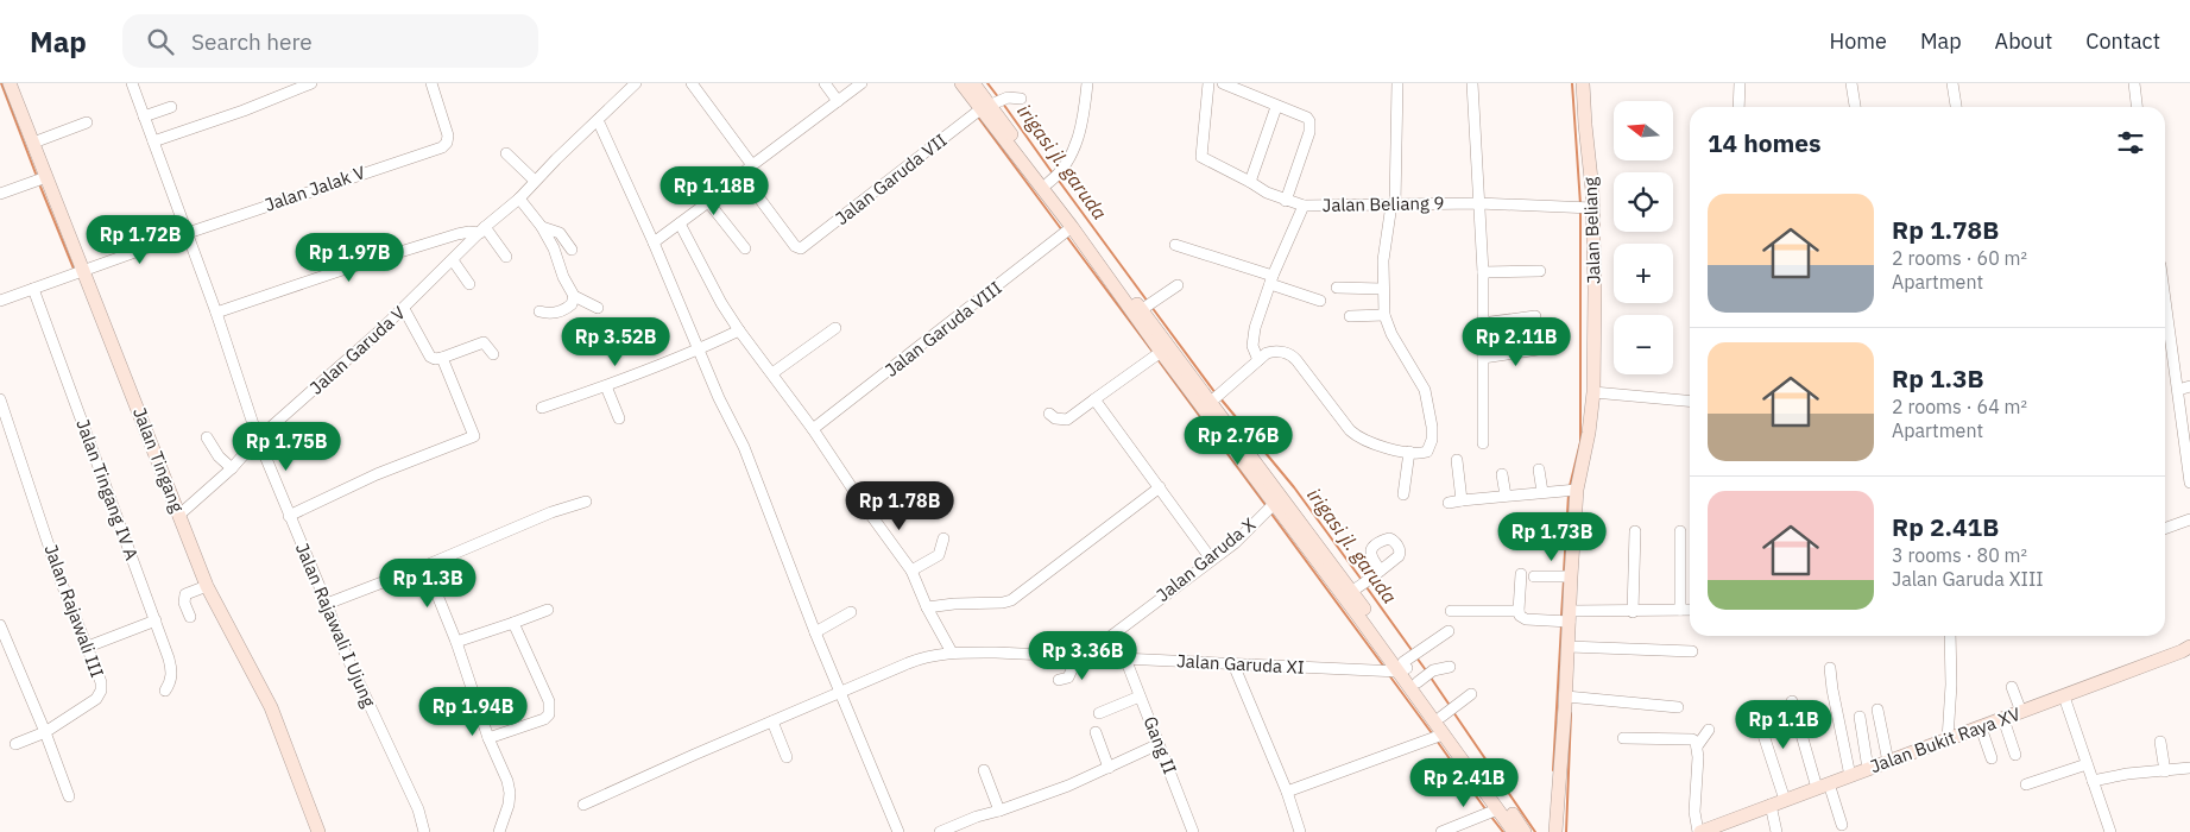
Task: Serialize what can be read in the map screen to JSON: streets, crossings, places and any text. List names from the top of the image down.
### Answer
{
  "streets": {
    "main road": ["Jalan Beliang", "Jalan Tingang", "Jalan Bukit Raya XV"],
    "street": [
      "Jalan Garuda VII",
      "Jalan Jalak V",
      "Jalan Beliang 9",
      "Jalan Garuda VIII",
      "Jalan Garuda V",
      "Jalan Tingang IV A",
      "Jalan Garuda X",
      "Jalan Rajawali III",
      "Jalan Rajawali I Ujung",
      "Jalan Garuda XI",
      "Gang II"
    ]
  },
  "crossings": [
    ["Jalan Jalak V", "Jalan Tingang"],
    ["Jalan Jalak V", "Jalan Tingang IV A"],
    ["Jalan Jalak V", "Jalan Rajawali I Ujung"],
    ["Jalan Beliang 9", "Jalan Beliang"],
    ["Jalan Garuda V", "Jalan Tingang"],
    ["Jalan Garuda V", "Jalan Rajawali I Ujung"],
    ["Jalan Garuda X", "Jalan Garuda XI"],
    ["Jalan Garuda XI", "Gang II"]
  ],
  "water": ["irigasi jl. garuda"],
  "north": "left",
  "page": {
    "header": "Map",
    "search": "Search here",
    "nav": [
      "Home",
      "Map",
      "About",
      "Contact"
    ],
    "map_buttons": ["+", "−"],
    "heading": "14 homes",
    "price": [
      "Rp 1.18B",
      "Rp 1.72B",
      "Rp 1.97B",
      "Rp 3.52B",
      "Rp 2.11B",
      "Rp 2.76B",
      "Rp 1.75B",
      "Rp 1.78B",
      "Rp 1.73B",
      "Rp 1.3B",
      "Rp 3.36B",
      "Rp 1.94B",
      "Rp 1.1B",
      "Rp 2.41B"
    ],
    "list": [
      {
        "name": "Rp 1.78B",
        "note": "2 rooms · 60 m² · Apartment"
      },
      {
        "name": "Rp 1.3B",
        "note": "2 rooms · 64 m² · Apartment"
      },
      {
        "name": "Rp 2.41B",
        "note": "3 rooms · 80 m² · Jalan Garuda XIII"
      }
    ]
  }
}
